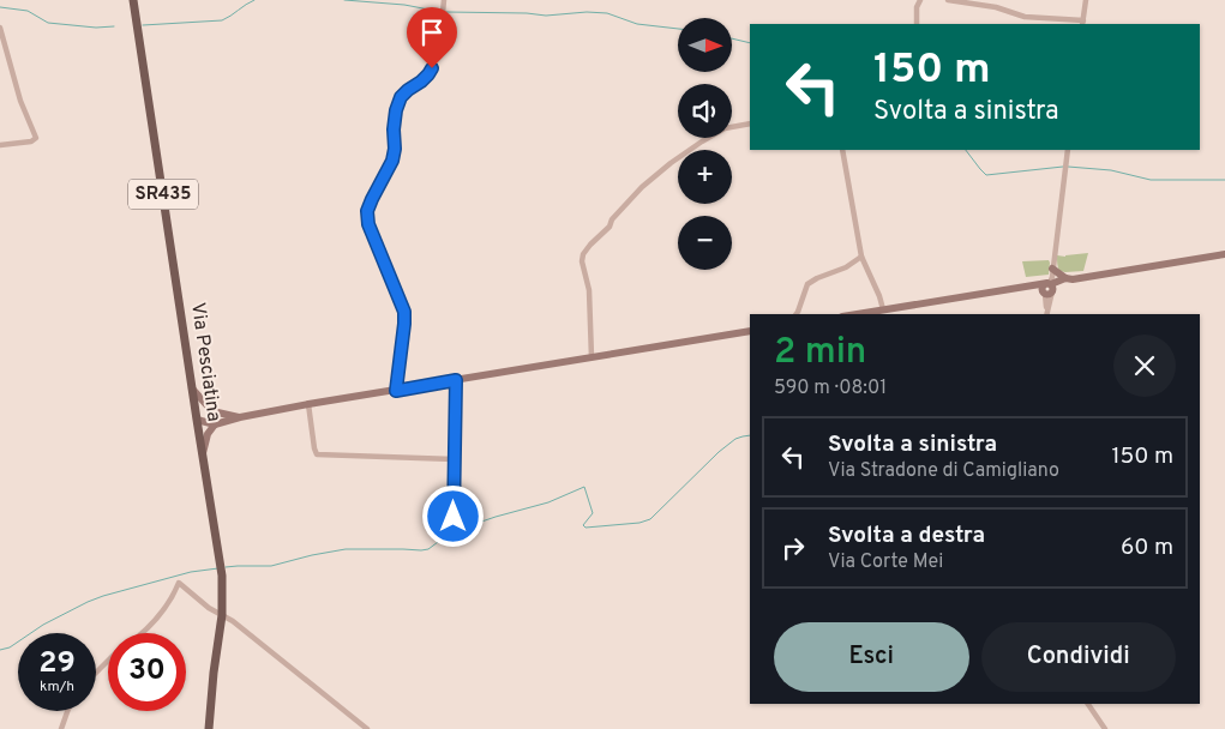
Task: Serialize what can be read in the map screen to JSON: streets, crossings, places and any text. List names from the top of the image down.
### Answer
{
  "streets": {
    "main road": ["SR435", "Via Pesciatina"]
  },
  "north": "right",
  "page": {
    "map_buttons": ["+", "−"],
    "turn": ["150 m", "Svolta a sinistra"],
    "heading": ["2 min", "590 m · 08:01"],
    "list": [
      {
        "name": "Svolta a sinistra",
        "note": "Via Stradone di Camigliano",
        "value": "150 m"
      },
      {
        "name": "Svolta a destra",
        "note": "Via Corte Mei",
        "value": "60 m"
      }
    ],
    "buttons": ["Esci", "Condividi"],
    "speed": "29 km/h",
    "limit": "30"
  }
}
